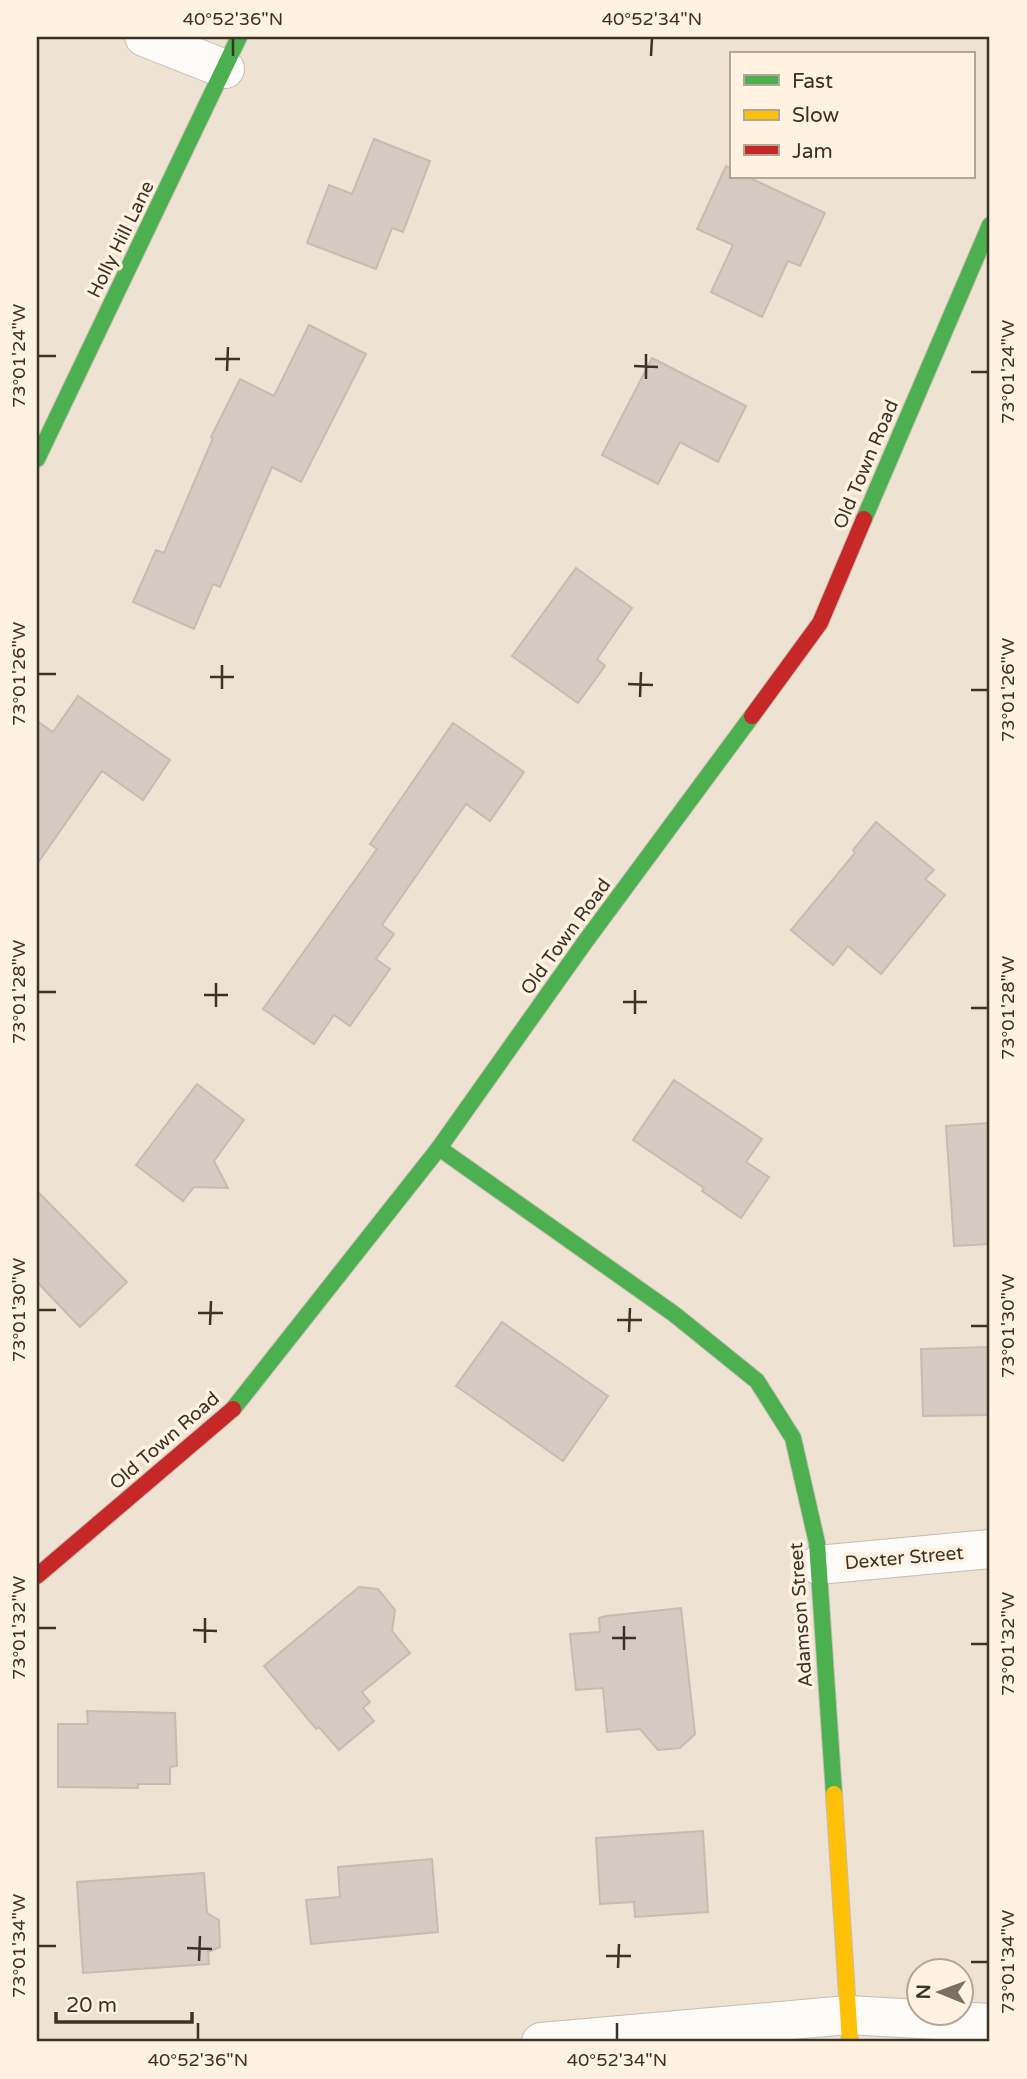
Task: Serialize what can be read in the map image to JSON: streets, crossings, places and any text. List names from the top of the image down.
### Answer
{
  "streets": {
    "main road": ["Holly Hill Lane", "Old Town Road", "Adamson Street"],
    "street": ["Dexter Street"]
  },
  "crossings": [
    ["Old Town Road", "Adamson Street"],
    ["Dexter Street", "Adamson Street"]
  ],
  "legend": ["Fast", "Slow", "Jam"],
  "scale_bar": "20 m",
  "north": "left",
  "coordinates": [
    "40°52'36\"N",
    "40°52'34\"N",
    "73°01'24\"W",
    "73°01'26\"W",
    "73°01'28\"W",
    "73°01'30\"W",
    "73°01'32\"W",
    "73°01'34\"W"
  ]
}
